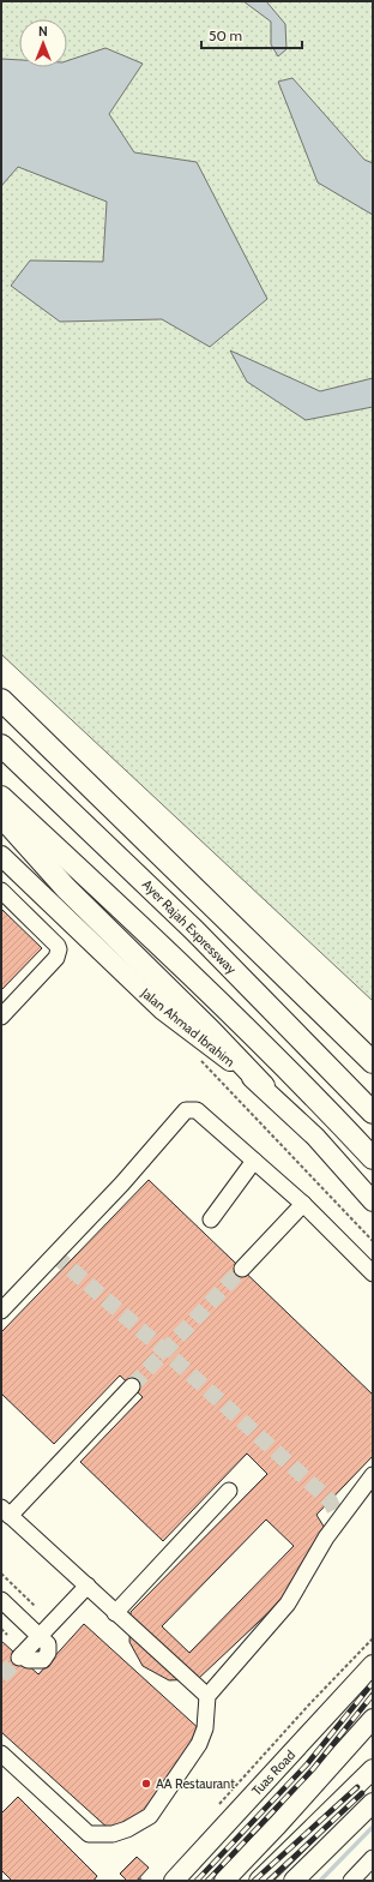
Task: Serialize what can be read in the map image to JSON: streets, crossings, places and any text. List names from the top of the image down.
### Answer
{
  "streets": {
    "highway": ["Ayer Rajah Expressway"],
    "main road": ["Jalan Ahmad Ibrahim", "Tuas Road"]
  },
  "places": ["AA Restaurant"],
  "scale_bar": "50 m",
  "north": "top"
}
